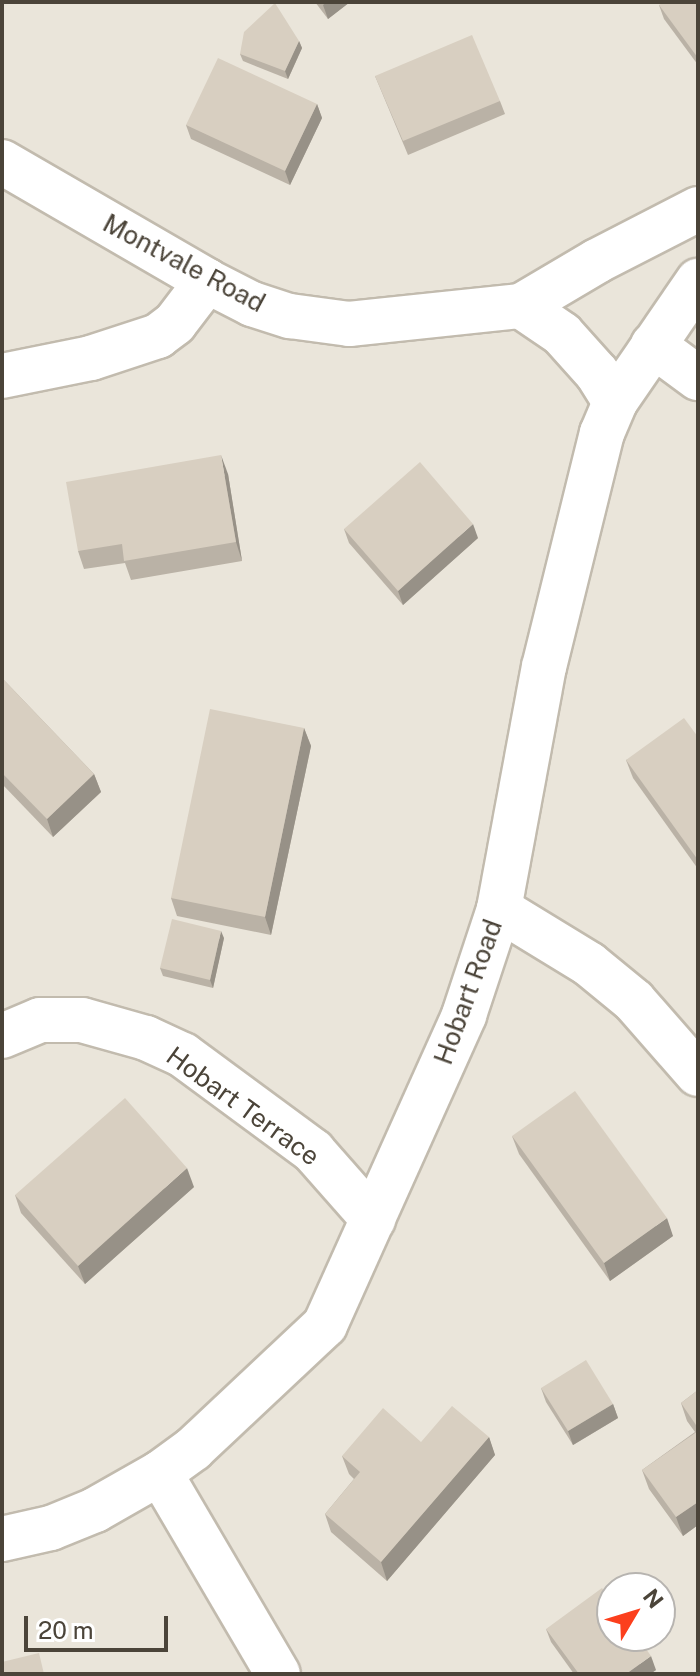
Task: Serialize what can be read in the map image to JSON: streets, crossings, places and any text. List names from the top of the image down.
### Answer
{
  "streets": {
    "street": ["Montvale Road", "Hobart Road", "Hobart Terrace"]
  },
  "crossings": [
    ["Hobart Road", "Hobart Terrace"]
  ],
  "scale_bar": "20 m",
  "north": "top right"
}
